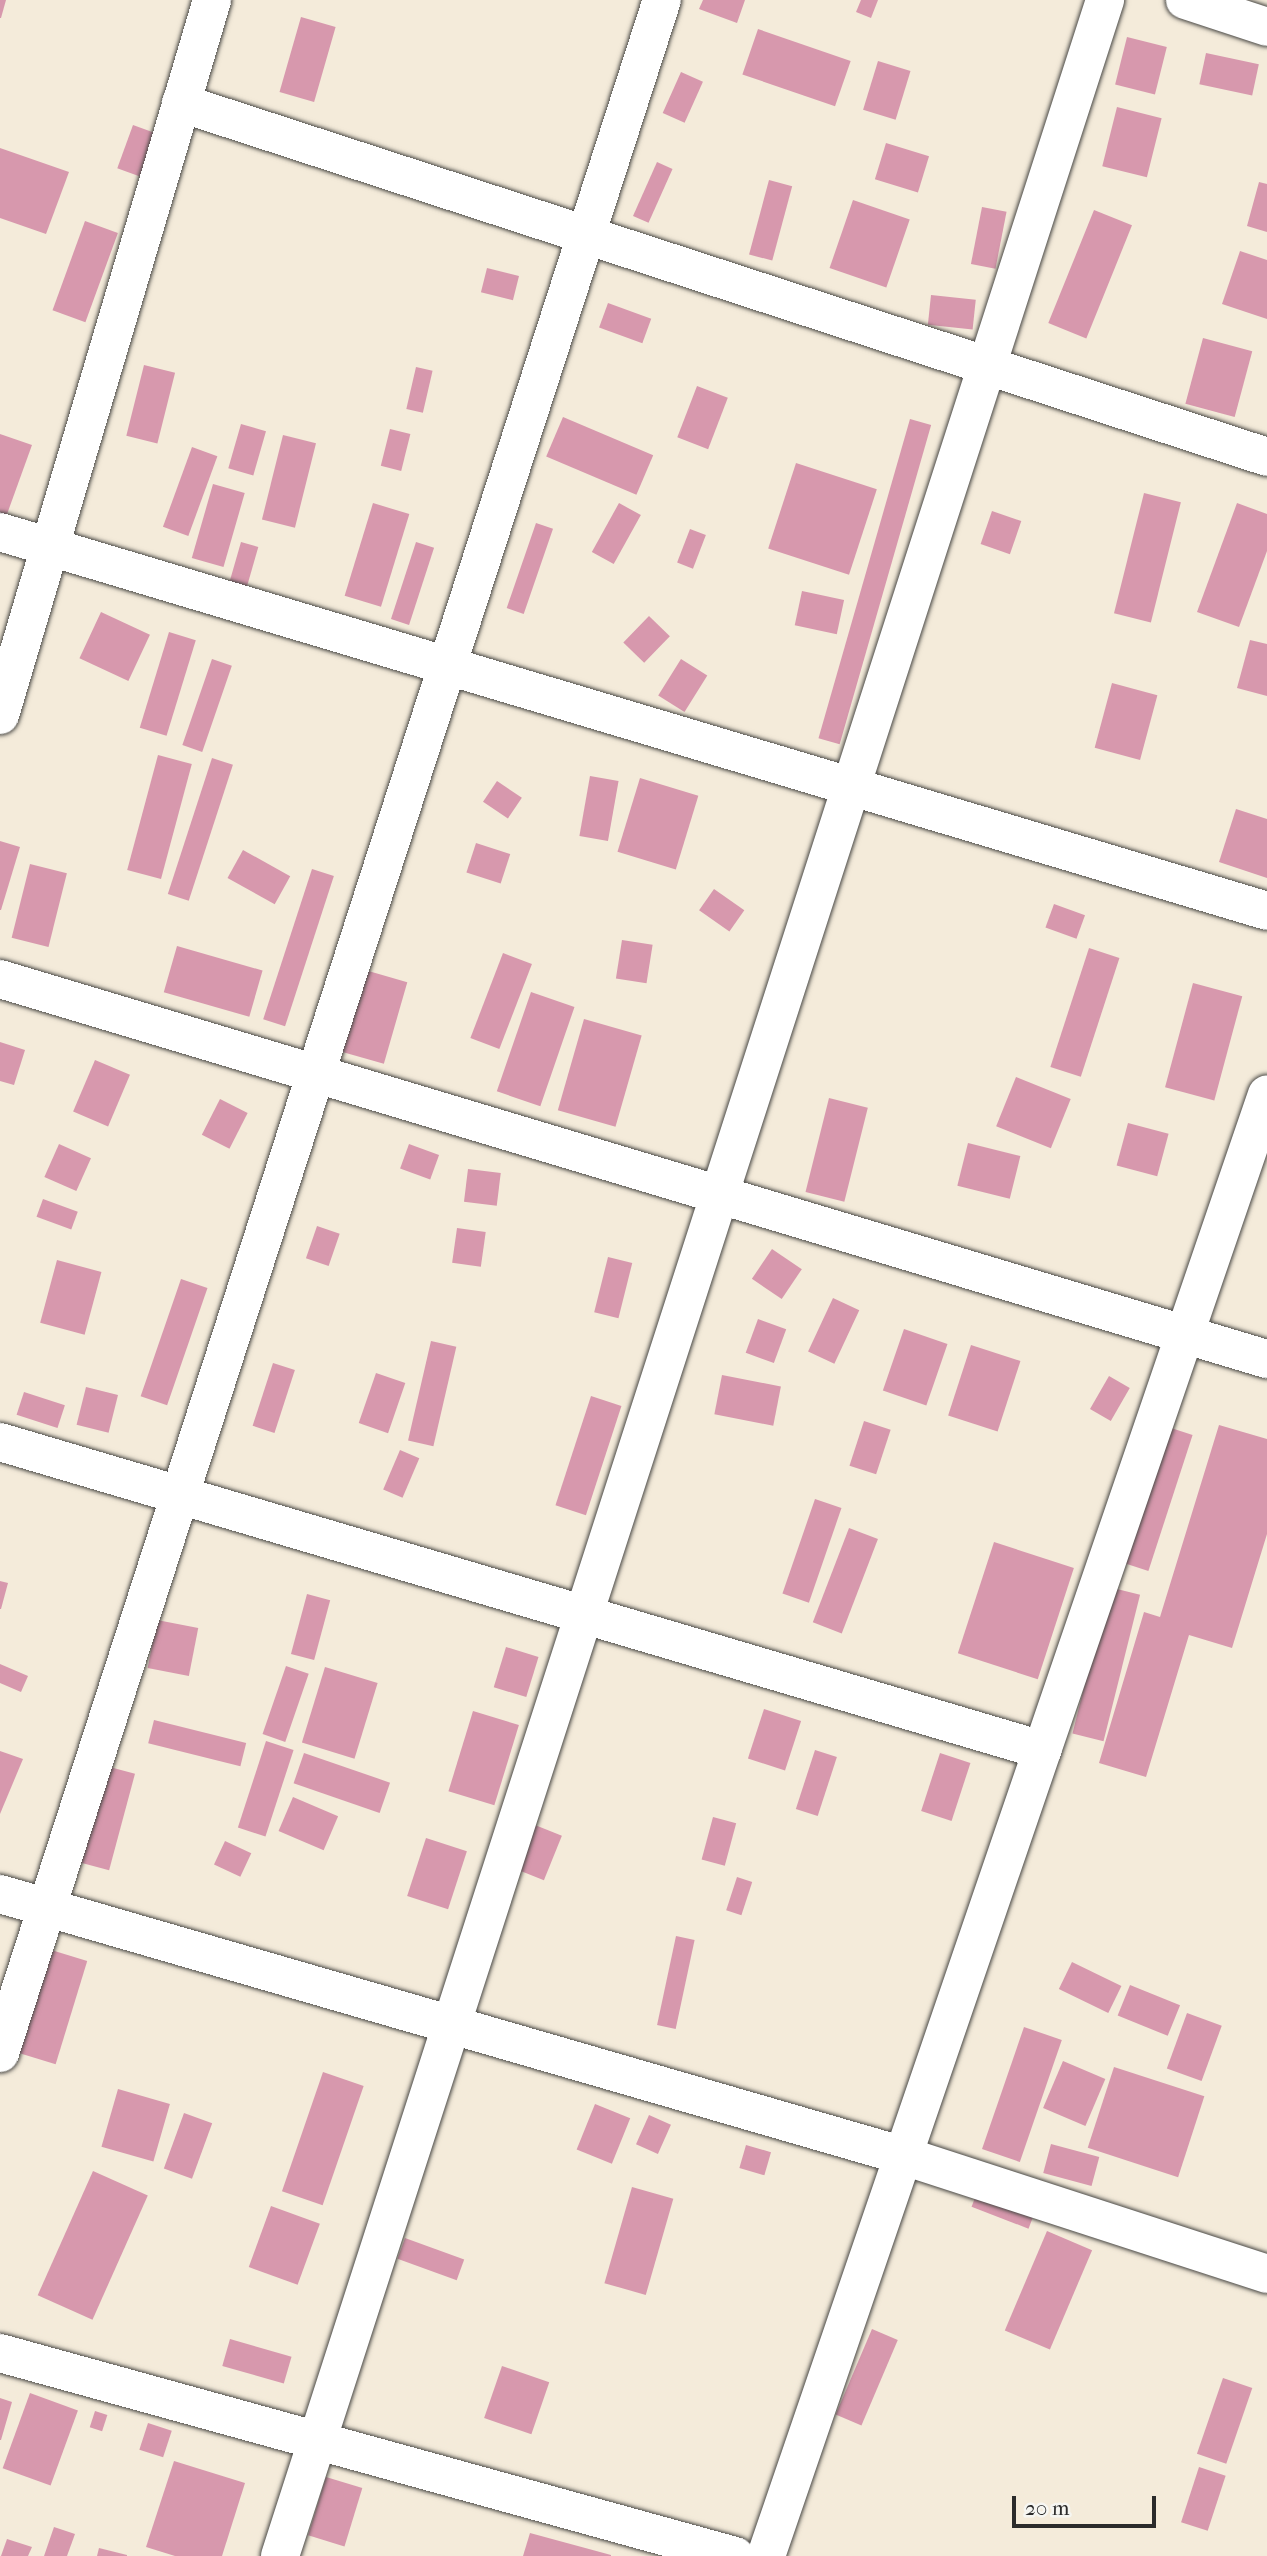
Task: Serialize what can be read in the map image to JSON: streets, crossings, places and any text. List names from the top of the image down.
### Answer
{
  "scale_bar": "20 m"
}
